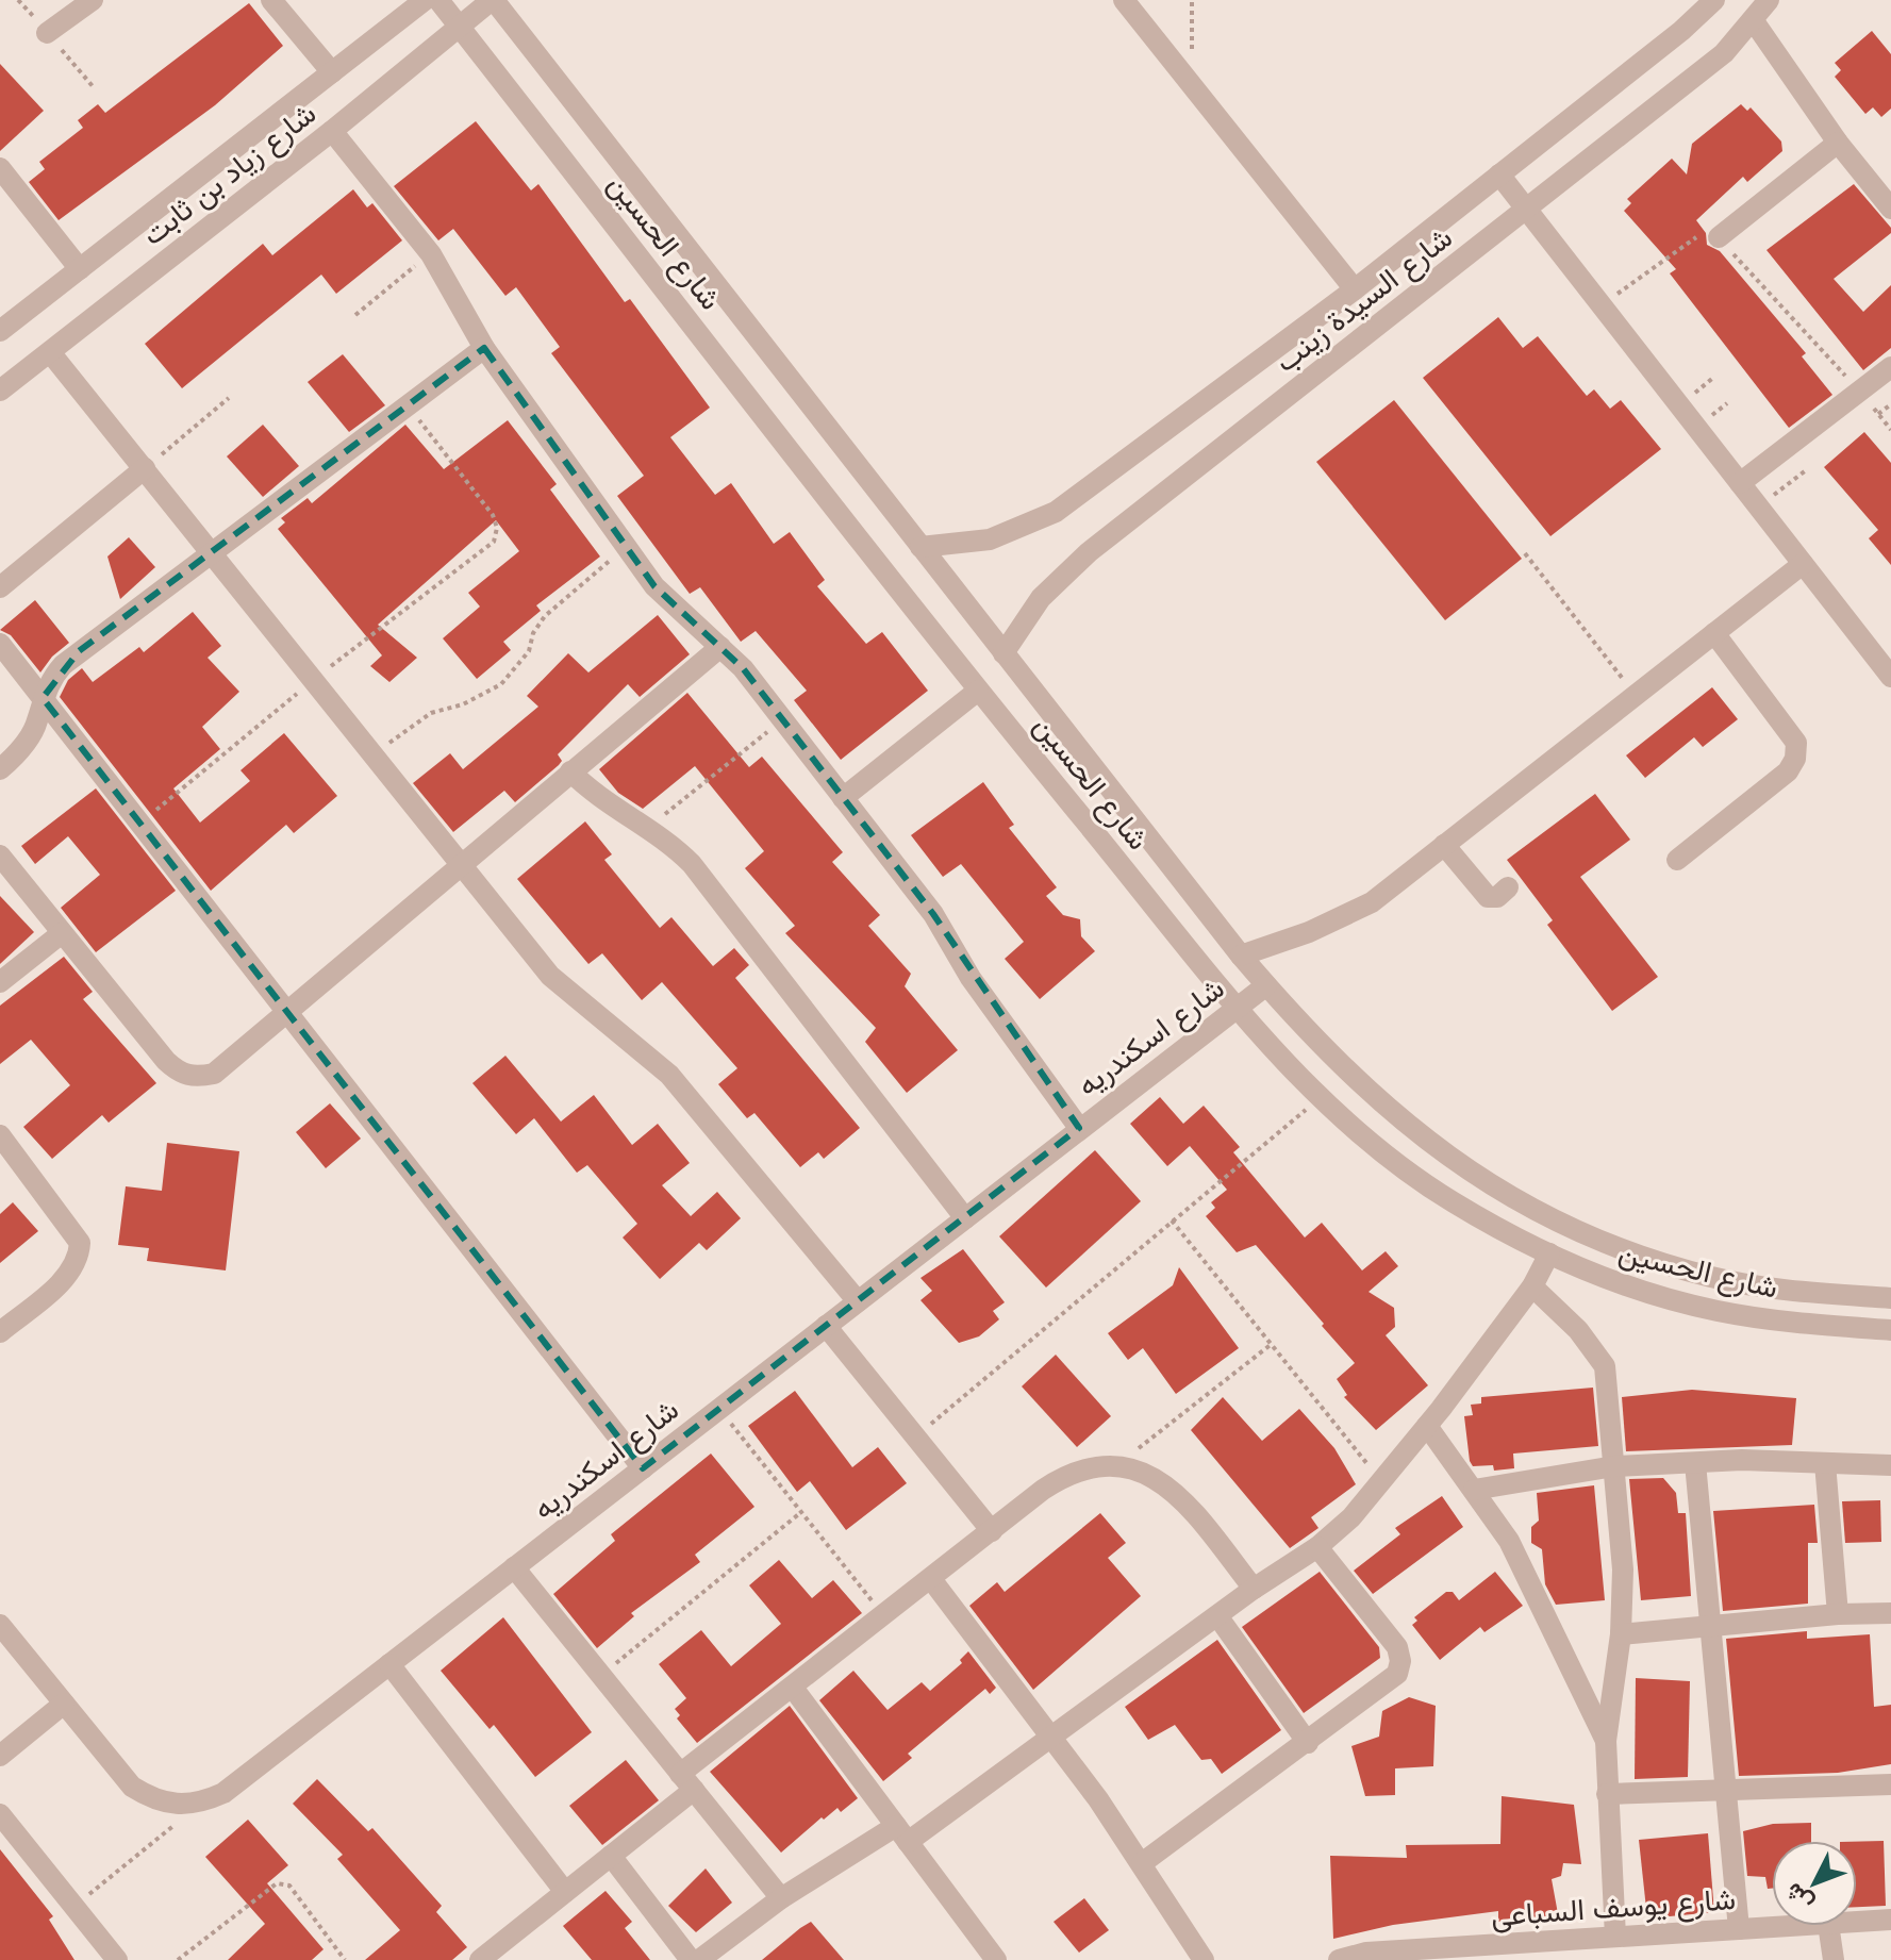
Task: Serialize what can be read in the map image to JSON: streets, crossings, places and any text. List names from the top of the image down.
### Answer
{
  "streets": {
    "street": [
      "شارع زياد بن ثابت",
      "شارع الحسين",
      "شارع السيدة زينب",
      "شارع اسكندريه",
      "شارع يوسف السباعى"
    ]
  },
  "crossings": [
    ["شارع زياد بن ثابت", "شارع الحسين"],
    ["شارع الحسين", "شارع السيدة زينب"],
    ["شارع الحسين", "شارع اسكندريه"]
  ],
  "north": "bottom left"
}
